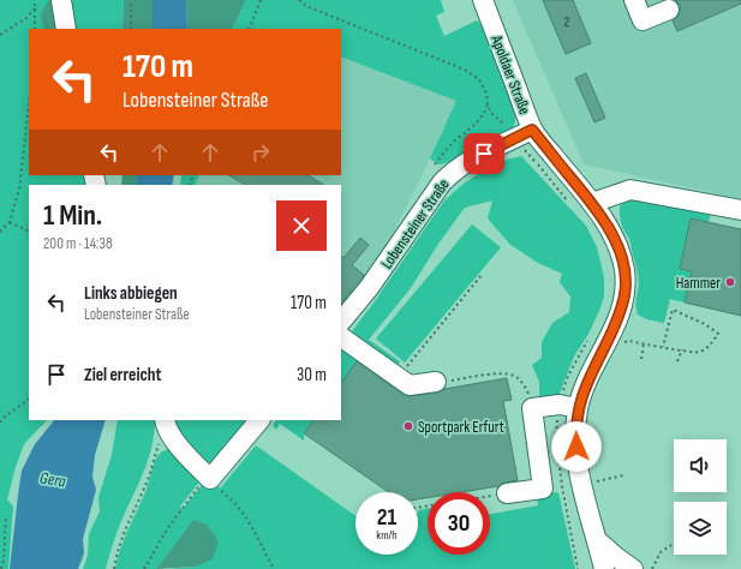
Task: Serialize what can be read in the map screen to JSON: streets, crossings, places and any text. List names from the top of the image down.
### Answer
{
  "streets": {
    "street": ["Apoldaer Straße", "Lobensteiner Straße"]
  },
  "crossings": [
    ["Apoldaer Straße", "Lobensteiner Straße"]
  ],
  "water": ["Gera"],
  "places": ["Hammer", "Sportpark Erfurt"],
  "house_numbers": ["2"],
  "page": {
    "turn": ["170 m", "Lobensteiner Straße"],
    "heading": ["1 Min.", "200 m · 14:38"],
    "list": [
      {
        "name": "Links abbiegen",
        "note": "Lobensteiner Straße",
        "value": "170 m"
      },
      {
        "name": "Ziel erreicht",
        "value": "30 m"
      }
    ],
    "speed": "21 km/h",
    "limit": "30"
  }
}
